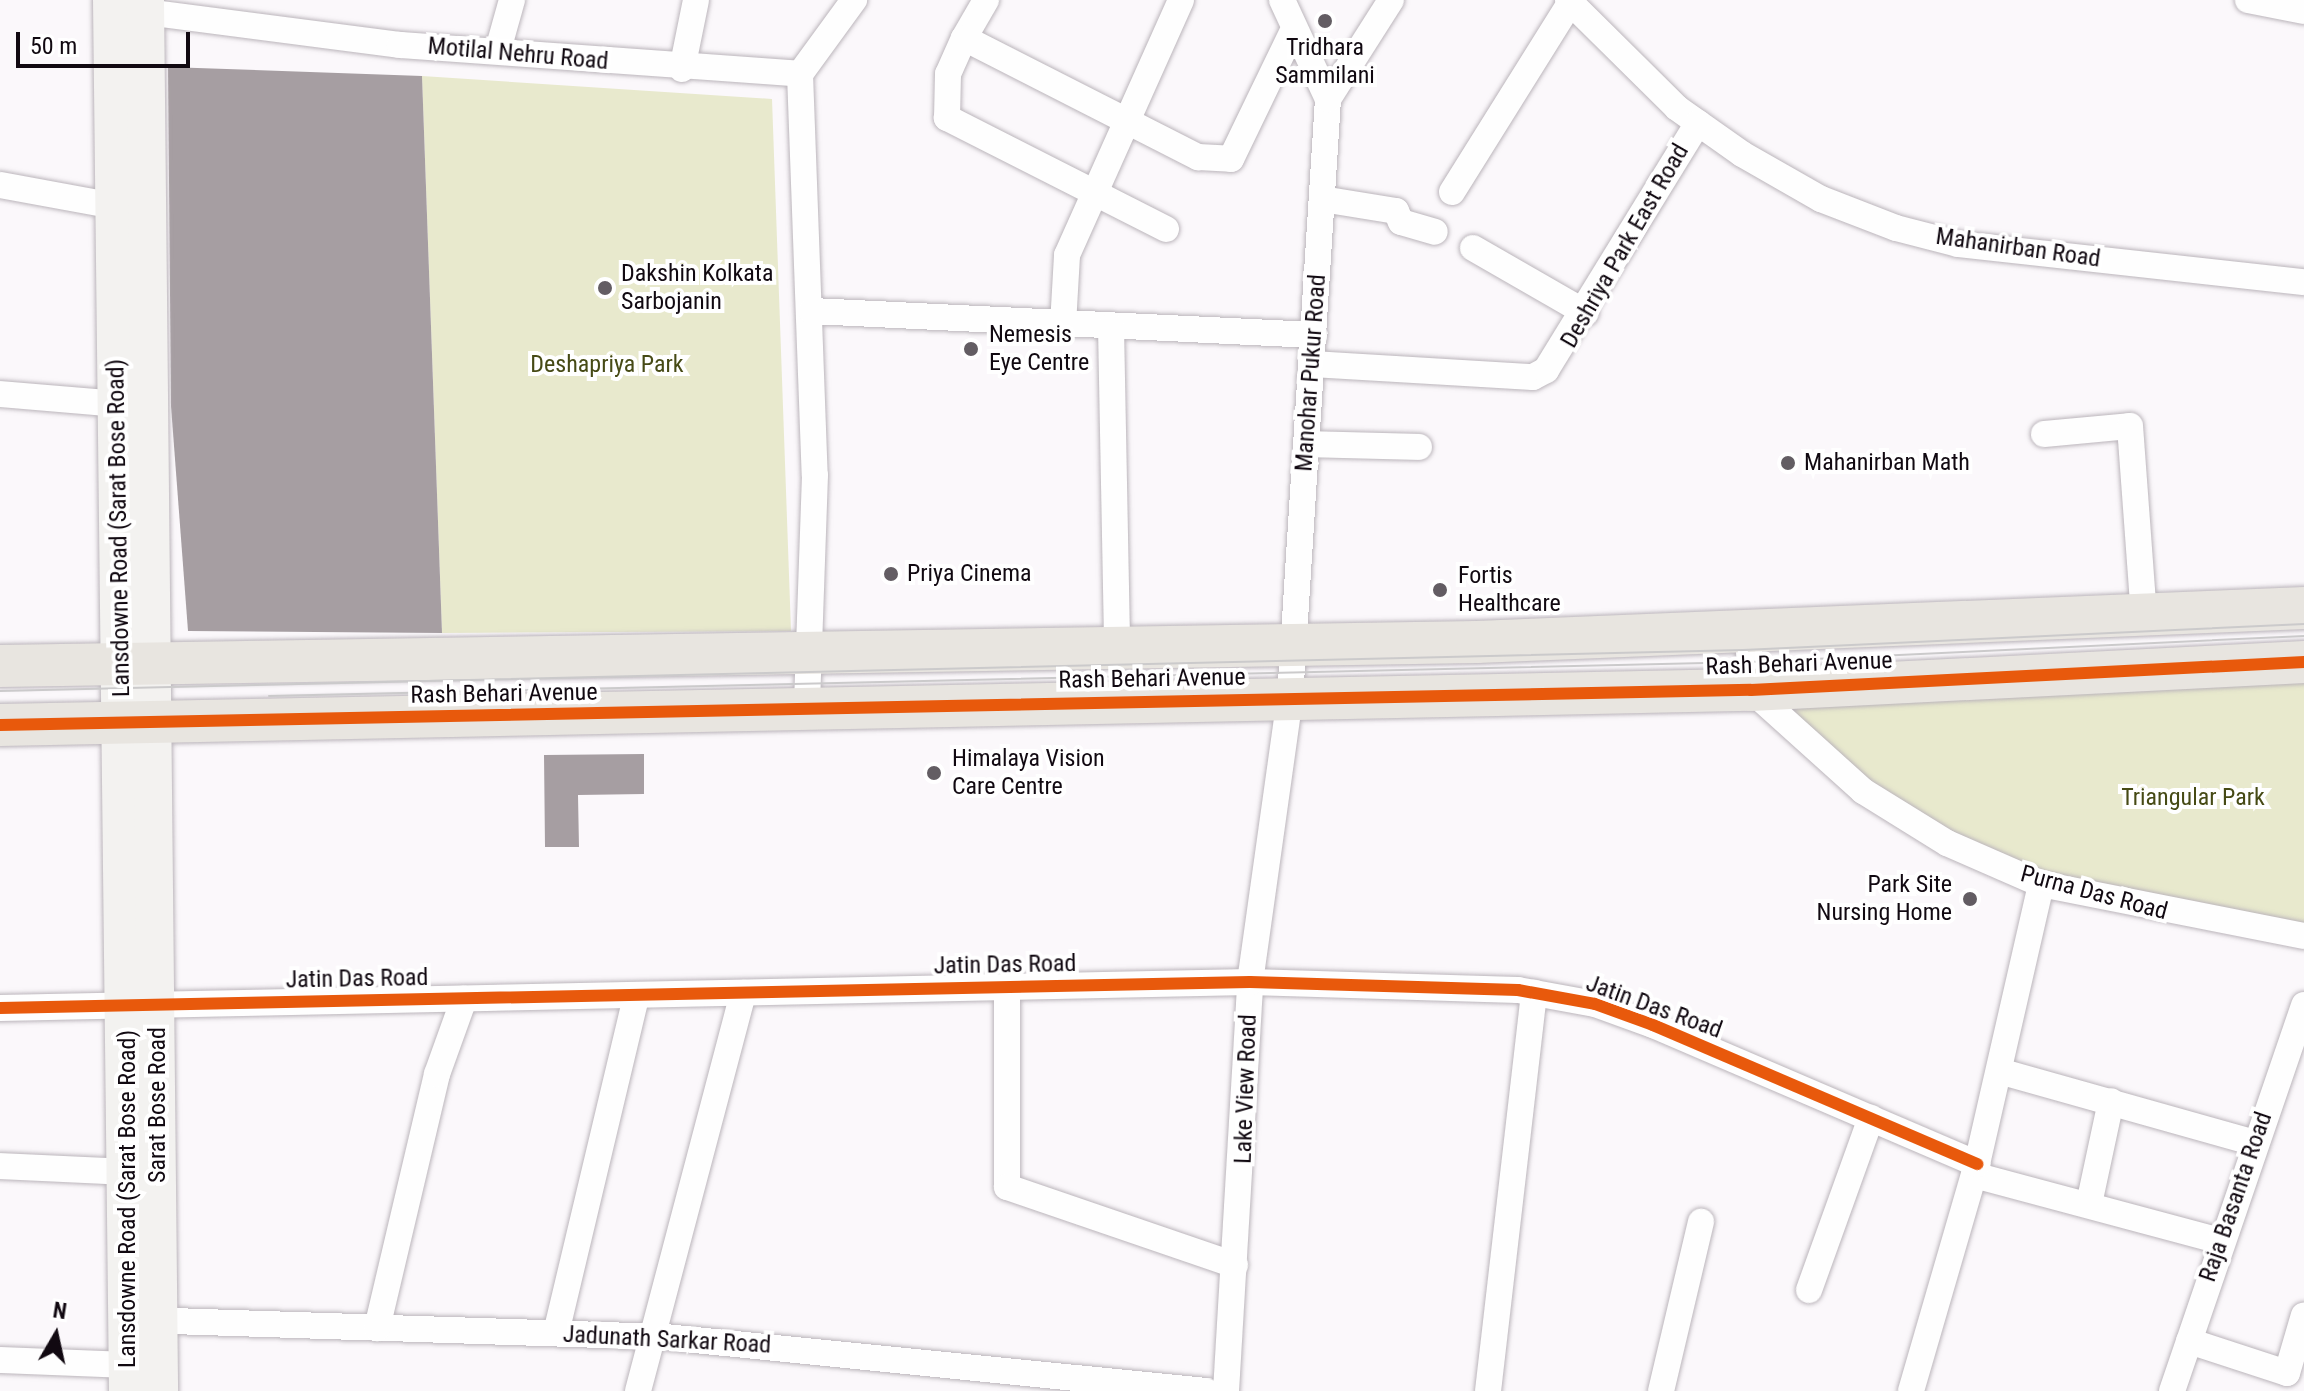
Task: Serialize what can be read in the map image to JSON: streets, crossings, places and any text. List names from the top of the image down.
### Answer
{
  "streets": {
    "main road": ["Lansdowne Road (Sarat Bose Road)", "Rash Behari Avenue", "Sarat Bose Road"],
    "street": [
      "Motilal Nehru Road",
      "Deshriya Park East Road",
      "Mahanirban Road",
      "Manohar Pukur Road",
      "Purna Das Road",
      "Jatin Das Road",
      "Lake View Road",
      "Raja Basanta Road",
      "Jadunath Sarkar Road"
    ]
  },
  "crossings": [
    ["Motilal Nehru Road", "Lansdowne Road (Sarat Bose Road)"],
    ["Deshriya Park East Road", "Mahanirban Road"],
    ["Deshriya Park East Road", "Manohar Pukur Road"],
    ["Manohar Pukur Road", "Rash Behari Avenue"],
    ["Manohar Pukur Road", "Lake View Road"],
    ["Lansdowne Road (Sarat Bose Road)", "Rash Behari Avenue"],
    ["Lansdowne Road (Sarat Bose Road)", "Jatin Das Road"],
    ["Lansdowne Road (Sarat Bose Road)", "Sarat Bose Road"],
    ["Lansdowne Road (Sarat Bose Road)", "Jadunath Sarkar Road"],
    ["Rash Behari Avenue", "Purna Das Road"],
    ["Rash Behari Avenue", "Lake View Road"],
    ["Jatin Das Road", "Lake View Road"],
    ["Jatin Das Road", "Sarat Bose Road"],
    ["Jatin Das Road", "Raja Basanta Road"],
    ["Sarat Bose Road", "Jadunath Sarkar Road"]
  ],
  "parks": ["Deshapriya Park", "Triangular Park"],
  "places": [
    "Tridhara Sammilani",
    "Dakshin Kolkata Sarbojanin",
    "Nemesis Eye Centre",
    "Mahanirban Math",
    "Priya Cinema",
    "Fortis Healthcare",
    "Himalaya Vision Care Centre",
    "Park Site Nursing Home"
  ],
  "scale_bar": "50 m",
  "north": "top"
}
